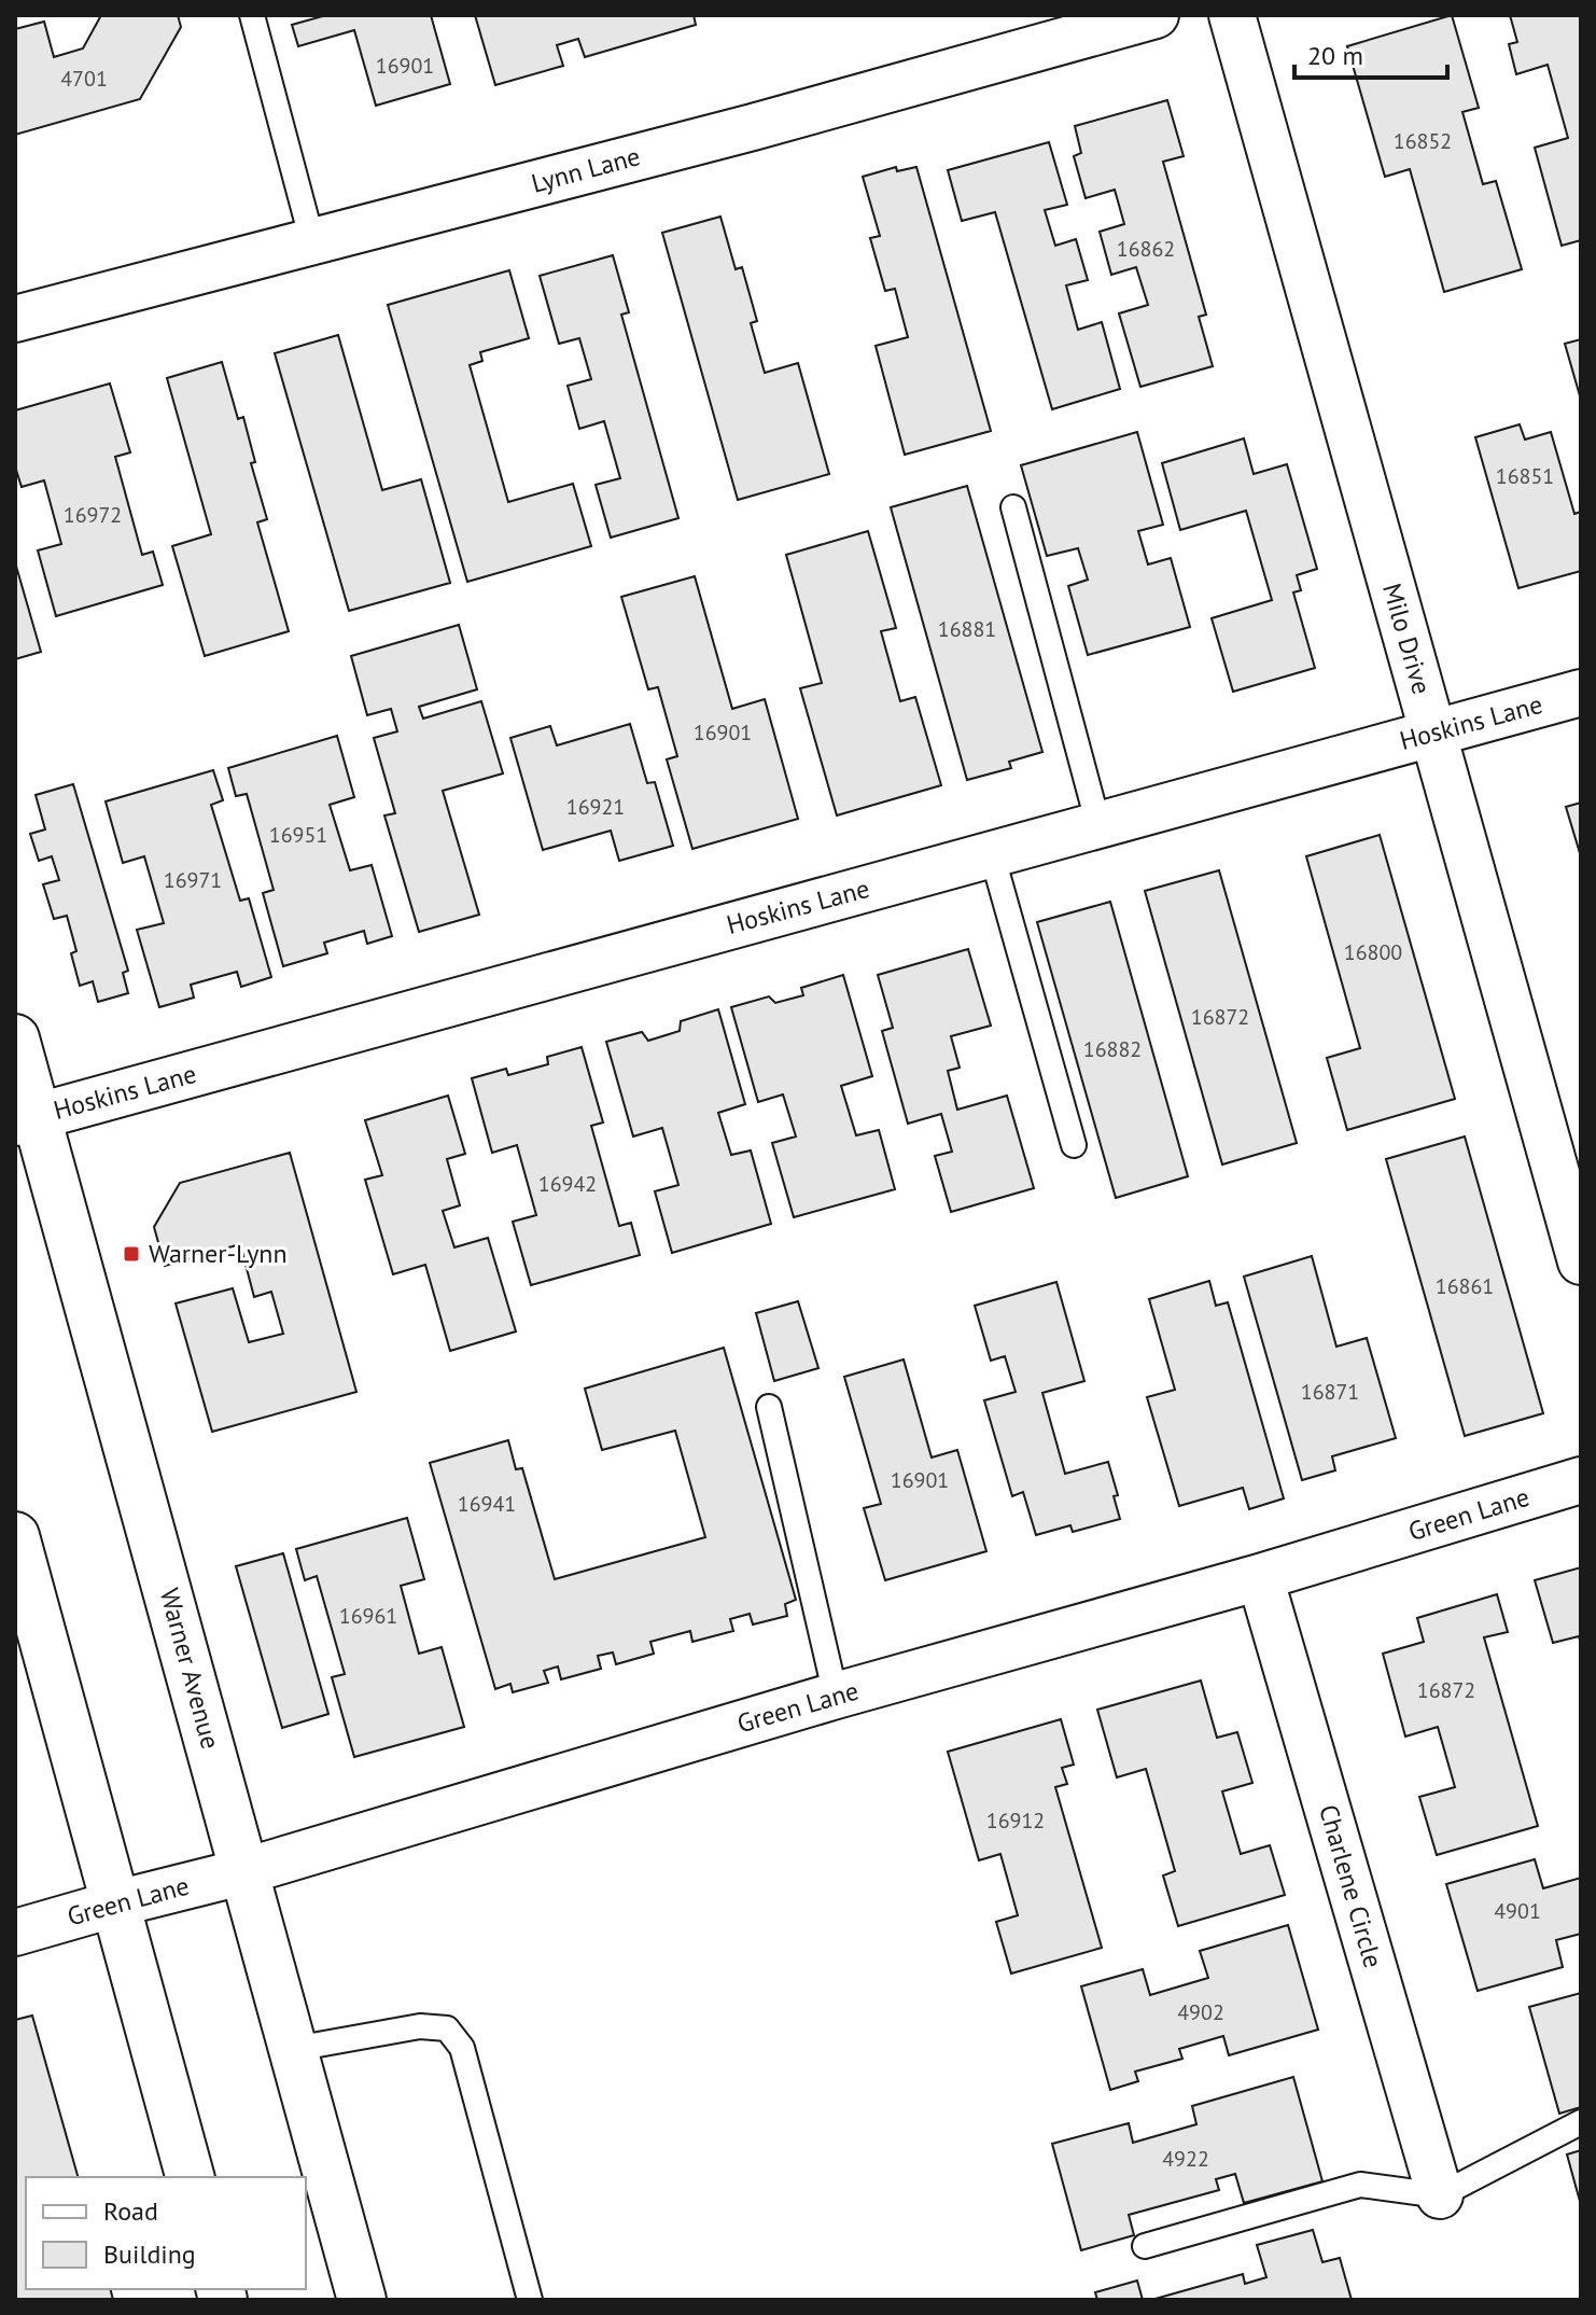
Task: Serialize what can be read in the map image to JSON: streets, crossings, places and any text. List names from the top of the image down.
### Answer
{
  "streets": {
    "main road": ["Warner Avenue"],
    "street": [
      "Lynn Lane",
      "Milo Drive",
      "Hoskins Lane",
      "Green Lane",
      "Charlene Circle"
    ]
  },
  "crossings": [
    ["Milo Drive", "Hoskins Lane"],
    ["Hoskins Lane", "Warner Avenue"],
    ["Green Lane", "Warner Avenue"],
    ["Green Lane", "Charlene Circle"]
  ],
  "places": {
    "transit": ["Warner-Lynn"]
  },
  "house_numbers": [
    "16901",
    "4701",
    "16852",
    "16862",
    "16851",
    "16972",
    "16881",
    "16901",
    "16921",
    "16951",
    "16971",
    "16800",
    "16872",
    "16882",
    "16942",
    "16861",
    "16871",
    "16901",
    "16941",
    "16961",
    "16872",
    "16912",
    "4901",
    "4902",
    "4922"
  ],
  "legend": ["Road", "Building"],
  "scale_bar": "20 m"
}
